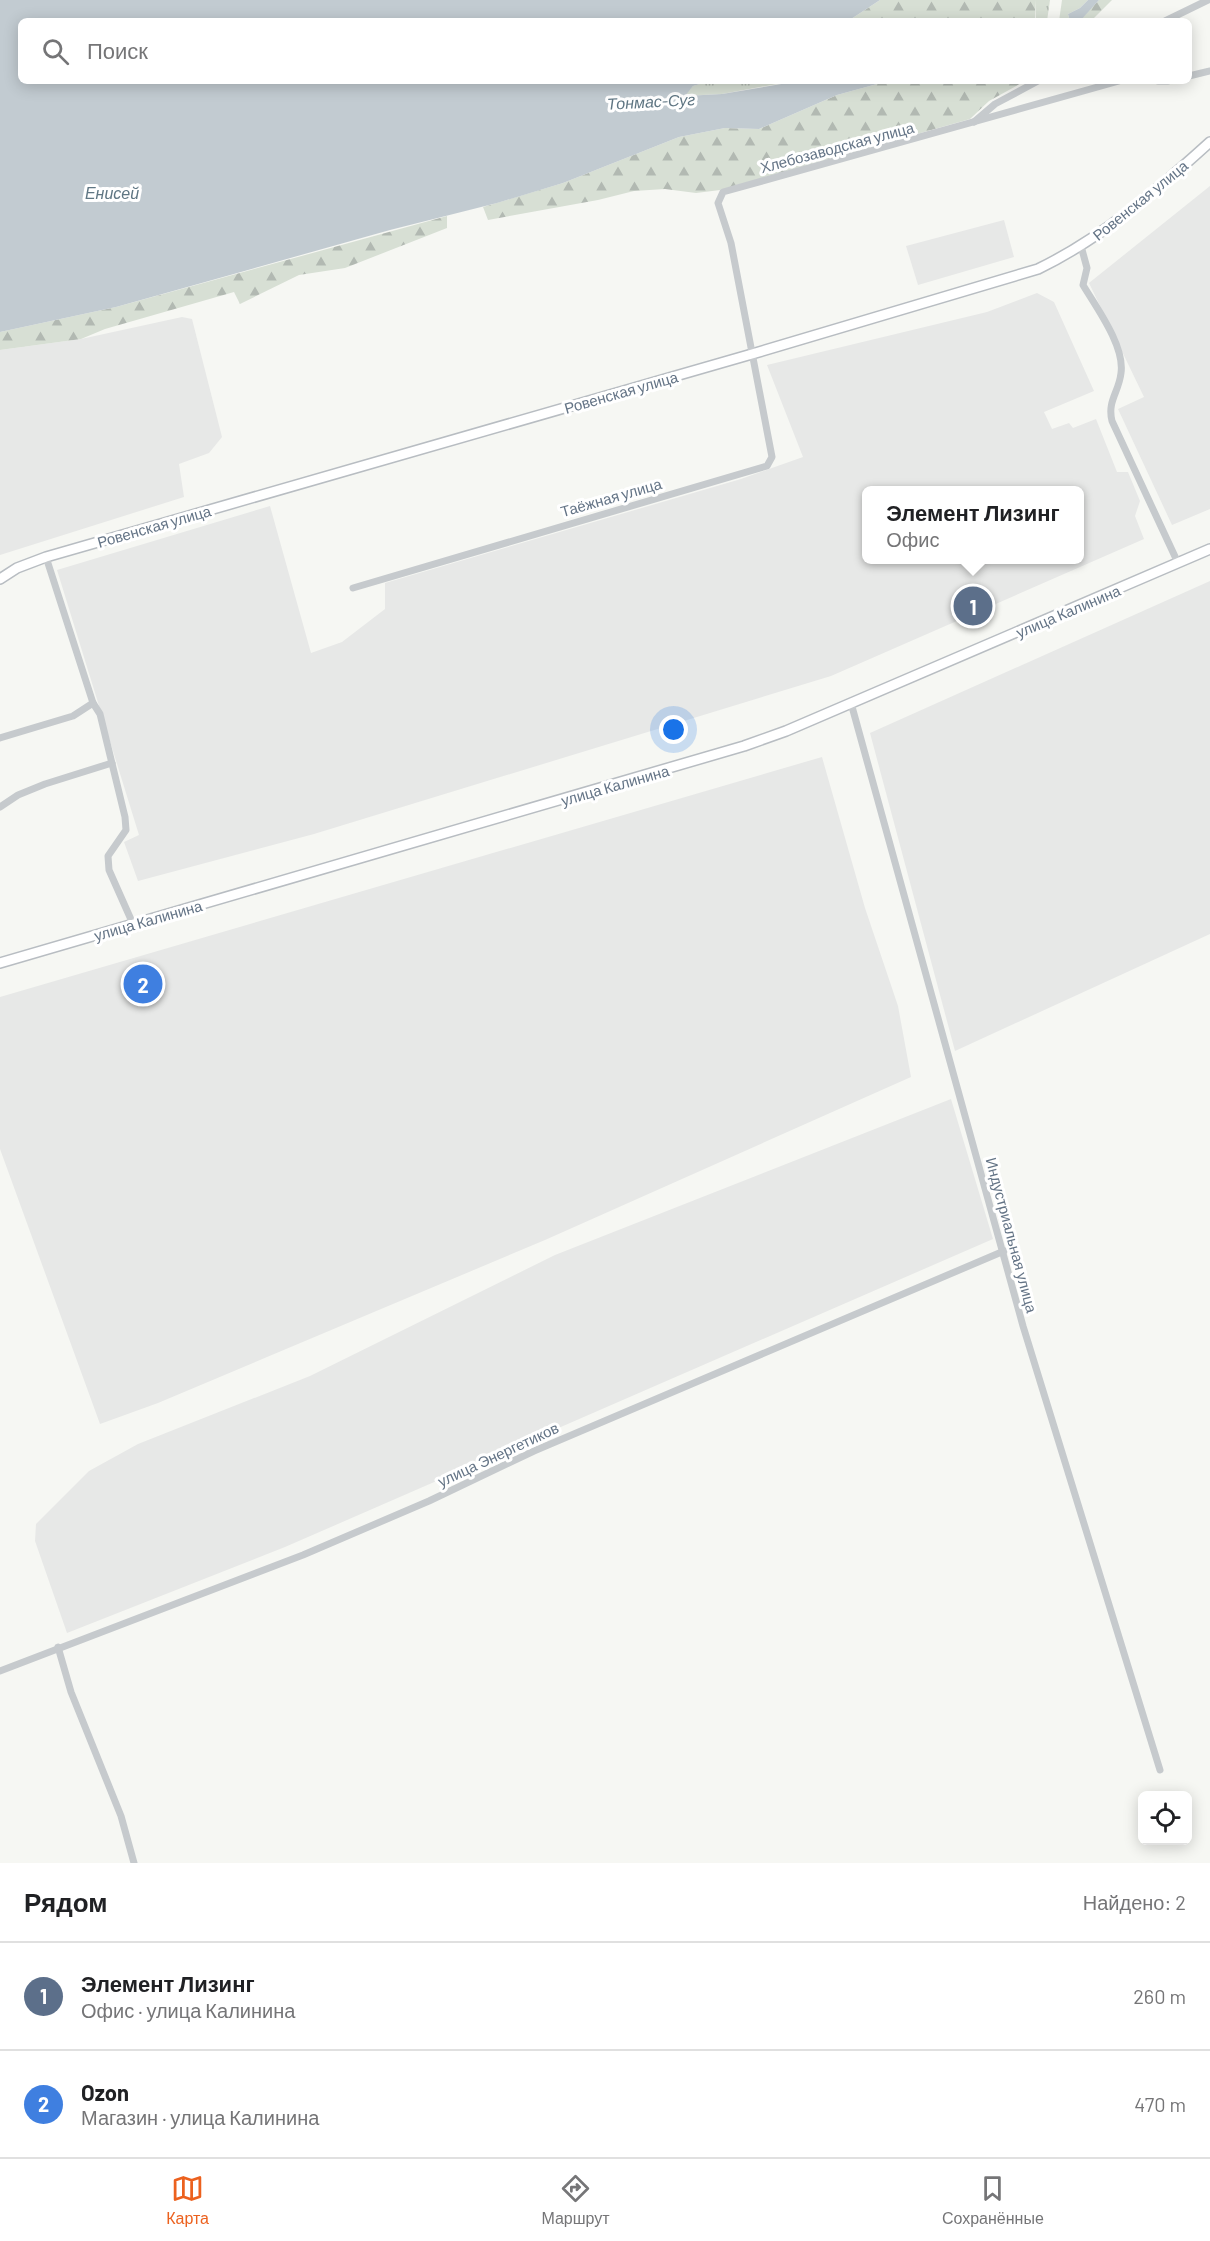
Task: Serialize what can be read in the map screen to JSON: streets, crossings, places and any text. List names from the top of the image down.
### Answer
{
  "streets": {
    "main road": ["Ровенская улица", "улица Калинина"],
    "street": [
      "Хлебозаводская улица",
      "Таёжная улица",
      "Индустриальная улица",
      "улица Энергетиков"
    ]
  },
  "crossings": [
    ["Хлебозаводская улица", "Ровенская улица"],
    ["Хлебозаводская улица", "Таёжная улица"],
    ["Ровенская улица", "Таёжная улица"],
    ["улица Калинина", "Индустриальная улица"],
    ["Индустриальная улица", "улица Энергетиков"]
  ],
  "water": ["Тонмас-Суг", "Енисей"],
  "page": {
    "search": "Поиск",
    "popup": ["Элемент Лизинг", "Офис"],
    "pins": ["1", "2"],
    "heading": ["Рядом", "Найдено: 2"],
    "list": [
      {
        "mark": "1",
        "name": "Элемент Лизинг",
        "note": "Офис · улица Калинина",
        "value": "260 m"
      },
      {
        "mark": "2",
        "name": "Ozon",
        "note": "Магазин · улица Калинина",
        "value": "470 m"
      }
    ],
    "nav": ["Карта", "Маршрут", "Сохранённые"]
  }
}
